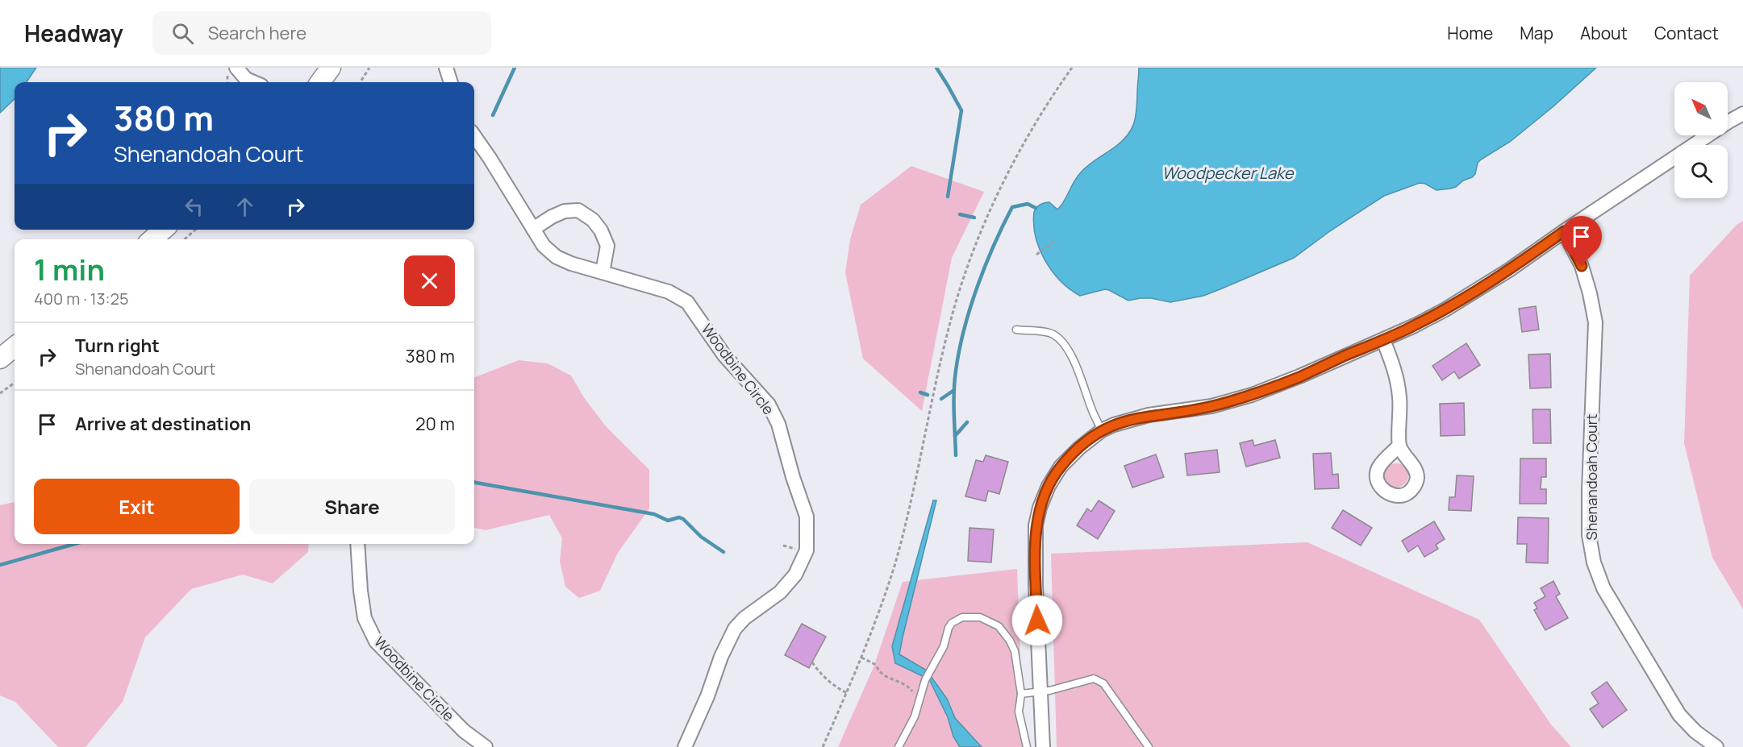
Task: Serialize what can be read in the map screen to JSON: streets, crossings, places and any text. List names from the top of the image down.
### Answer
{
  "streets": {
    "street": ["Woodbine Circle", "Shenandoah Court"]
  },
  "water": ["Woodpecker Lake"],
  "north": "top left",
  "page": {
    "header": "Headway",
    "search": "Search here",
    "nav": [
      "Home",
      "Map",
      "About",
      "Contact"
    ],
    "turn": ["380 m", "Shenandoah Court"],
    "heading": ["1 min", "400 m · 13:25"],
    "list": [
      {
        "name": "Turn right",
        "note": "Shenandoah Court",
        "value": "380 m"
      },
      {
        "name": "Arrive at destination",
        "value": "20 m"
      }
    ],
    "buttons": ["Exit", "Share"]
  }
}
